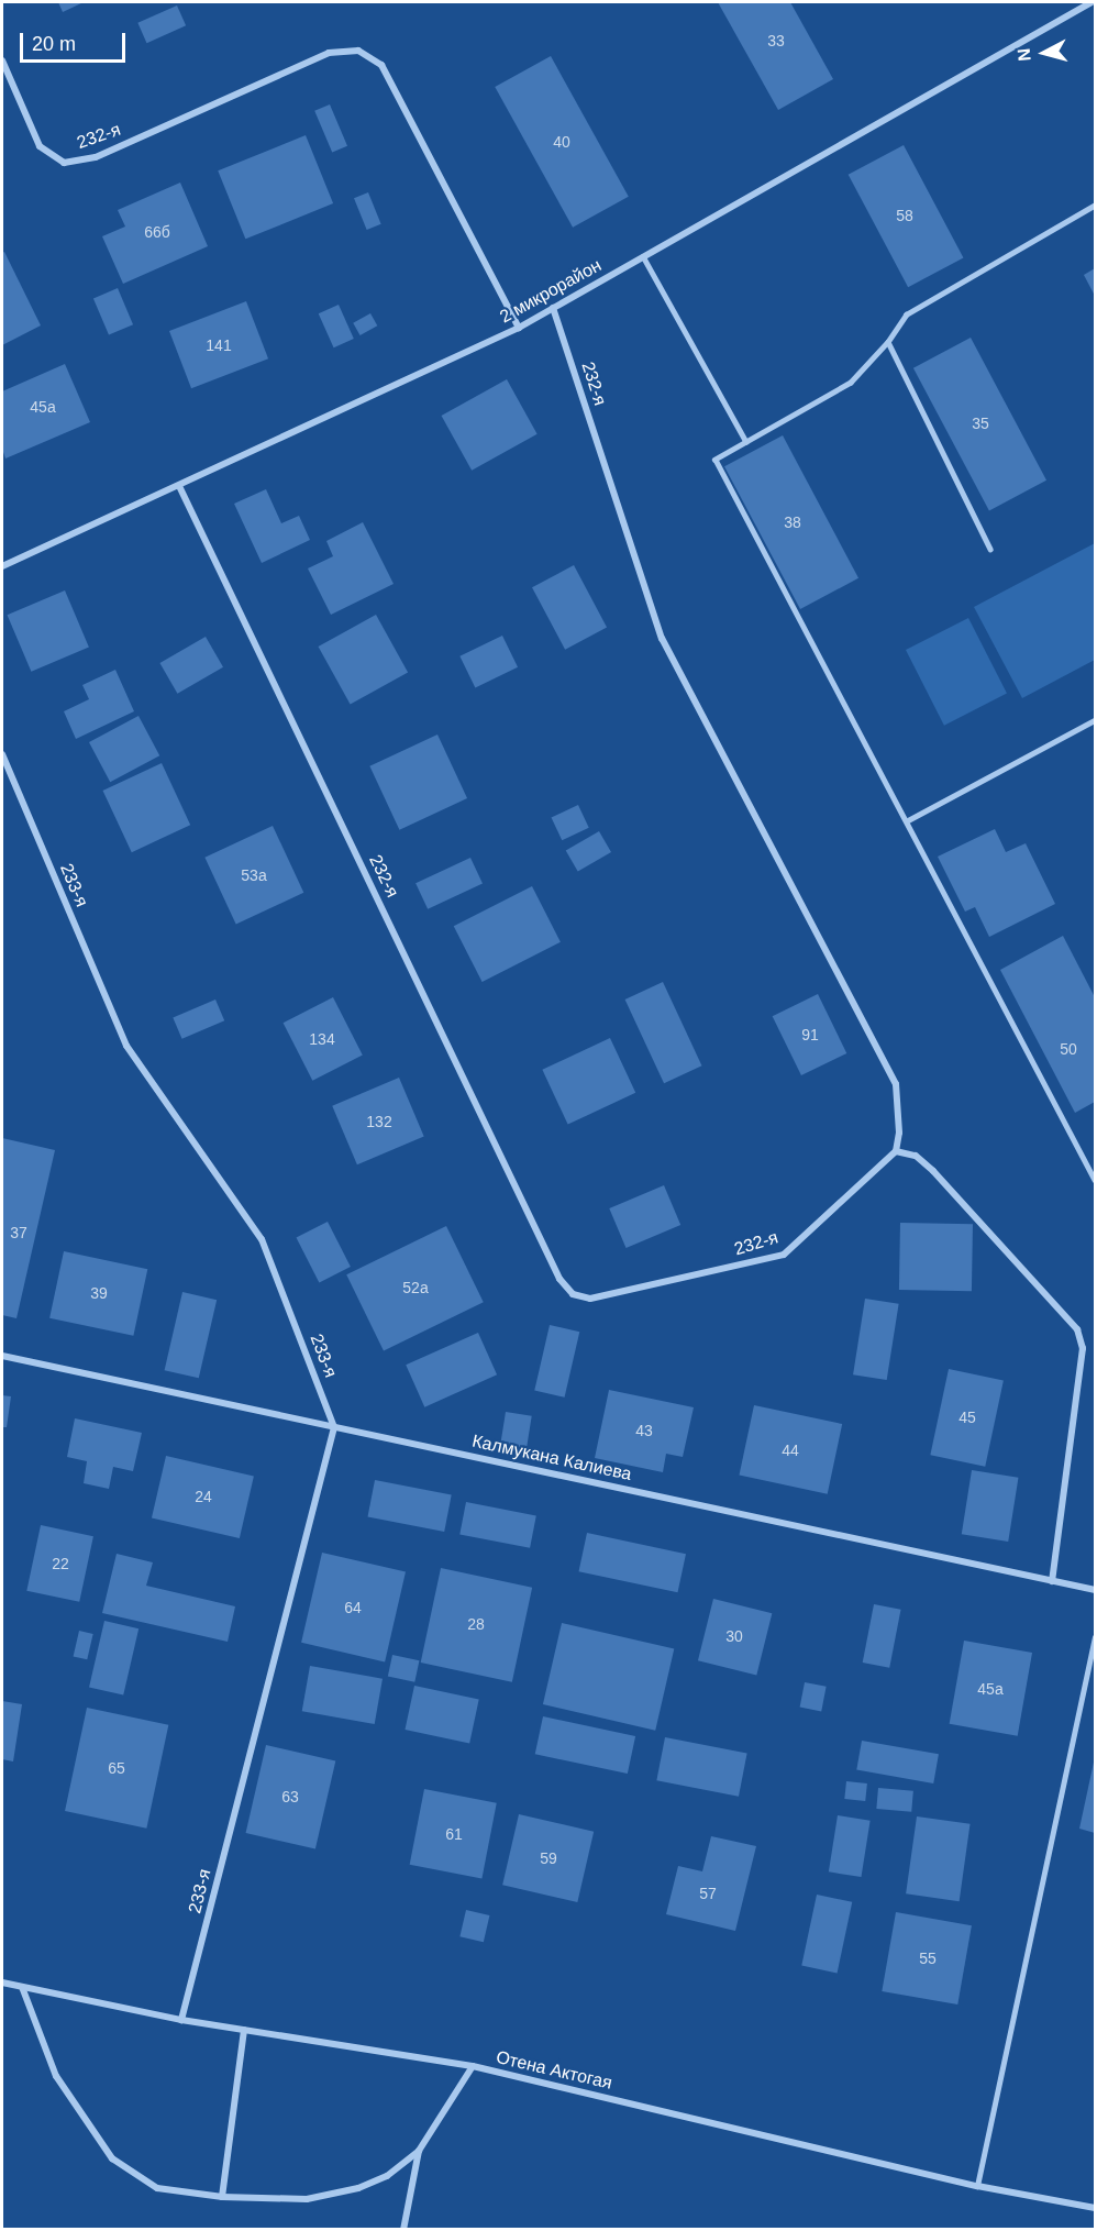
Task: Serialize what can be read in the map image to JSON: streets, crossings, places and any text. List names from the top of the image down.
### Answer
{
  "streets": {
    "street": [
      "232-я",
      "2 микрорайон",
      "233-я",
      "Калмукана Калиева",
      "Отена Актогая"
    ]
  },
  "crossings": [
    ["232-я", "2 микрорайон"],
    ["233-я", "Калмукана Калиева"],
    ["233-я", "Отена Актогая"]
  ],
  "house_numbers": [
    "33",
    "40",
    "58",
    "66б",
    "141",
    "45а",
    "35",
    "38",
    "53а",
    "91",
    "134",
    "50",
    "132",
    "37",
    "52а",
    "39",
    "45",
    "43",
    "44",
    "24",
    "22",
    "64",
    "28",
    "30",
    "45а",
    "65",
    "63",
    "61",
    "59",
    "57",
    "55"
  ],
  "scale_bar": "20 m",
  "north": "left"
}
